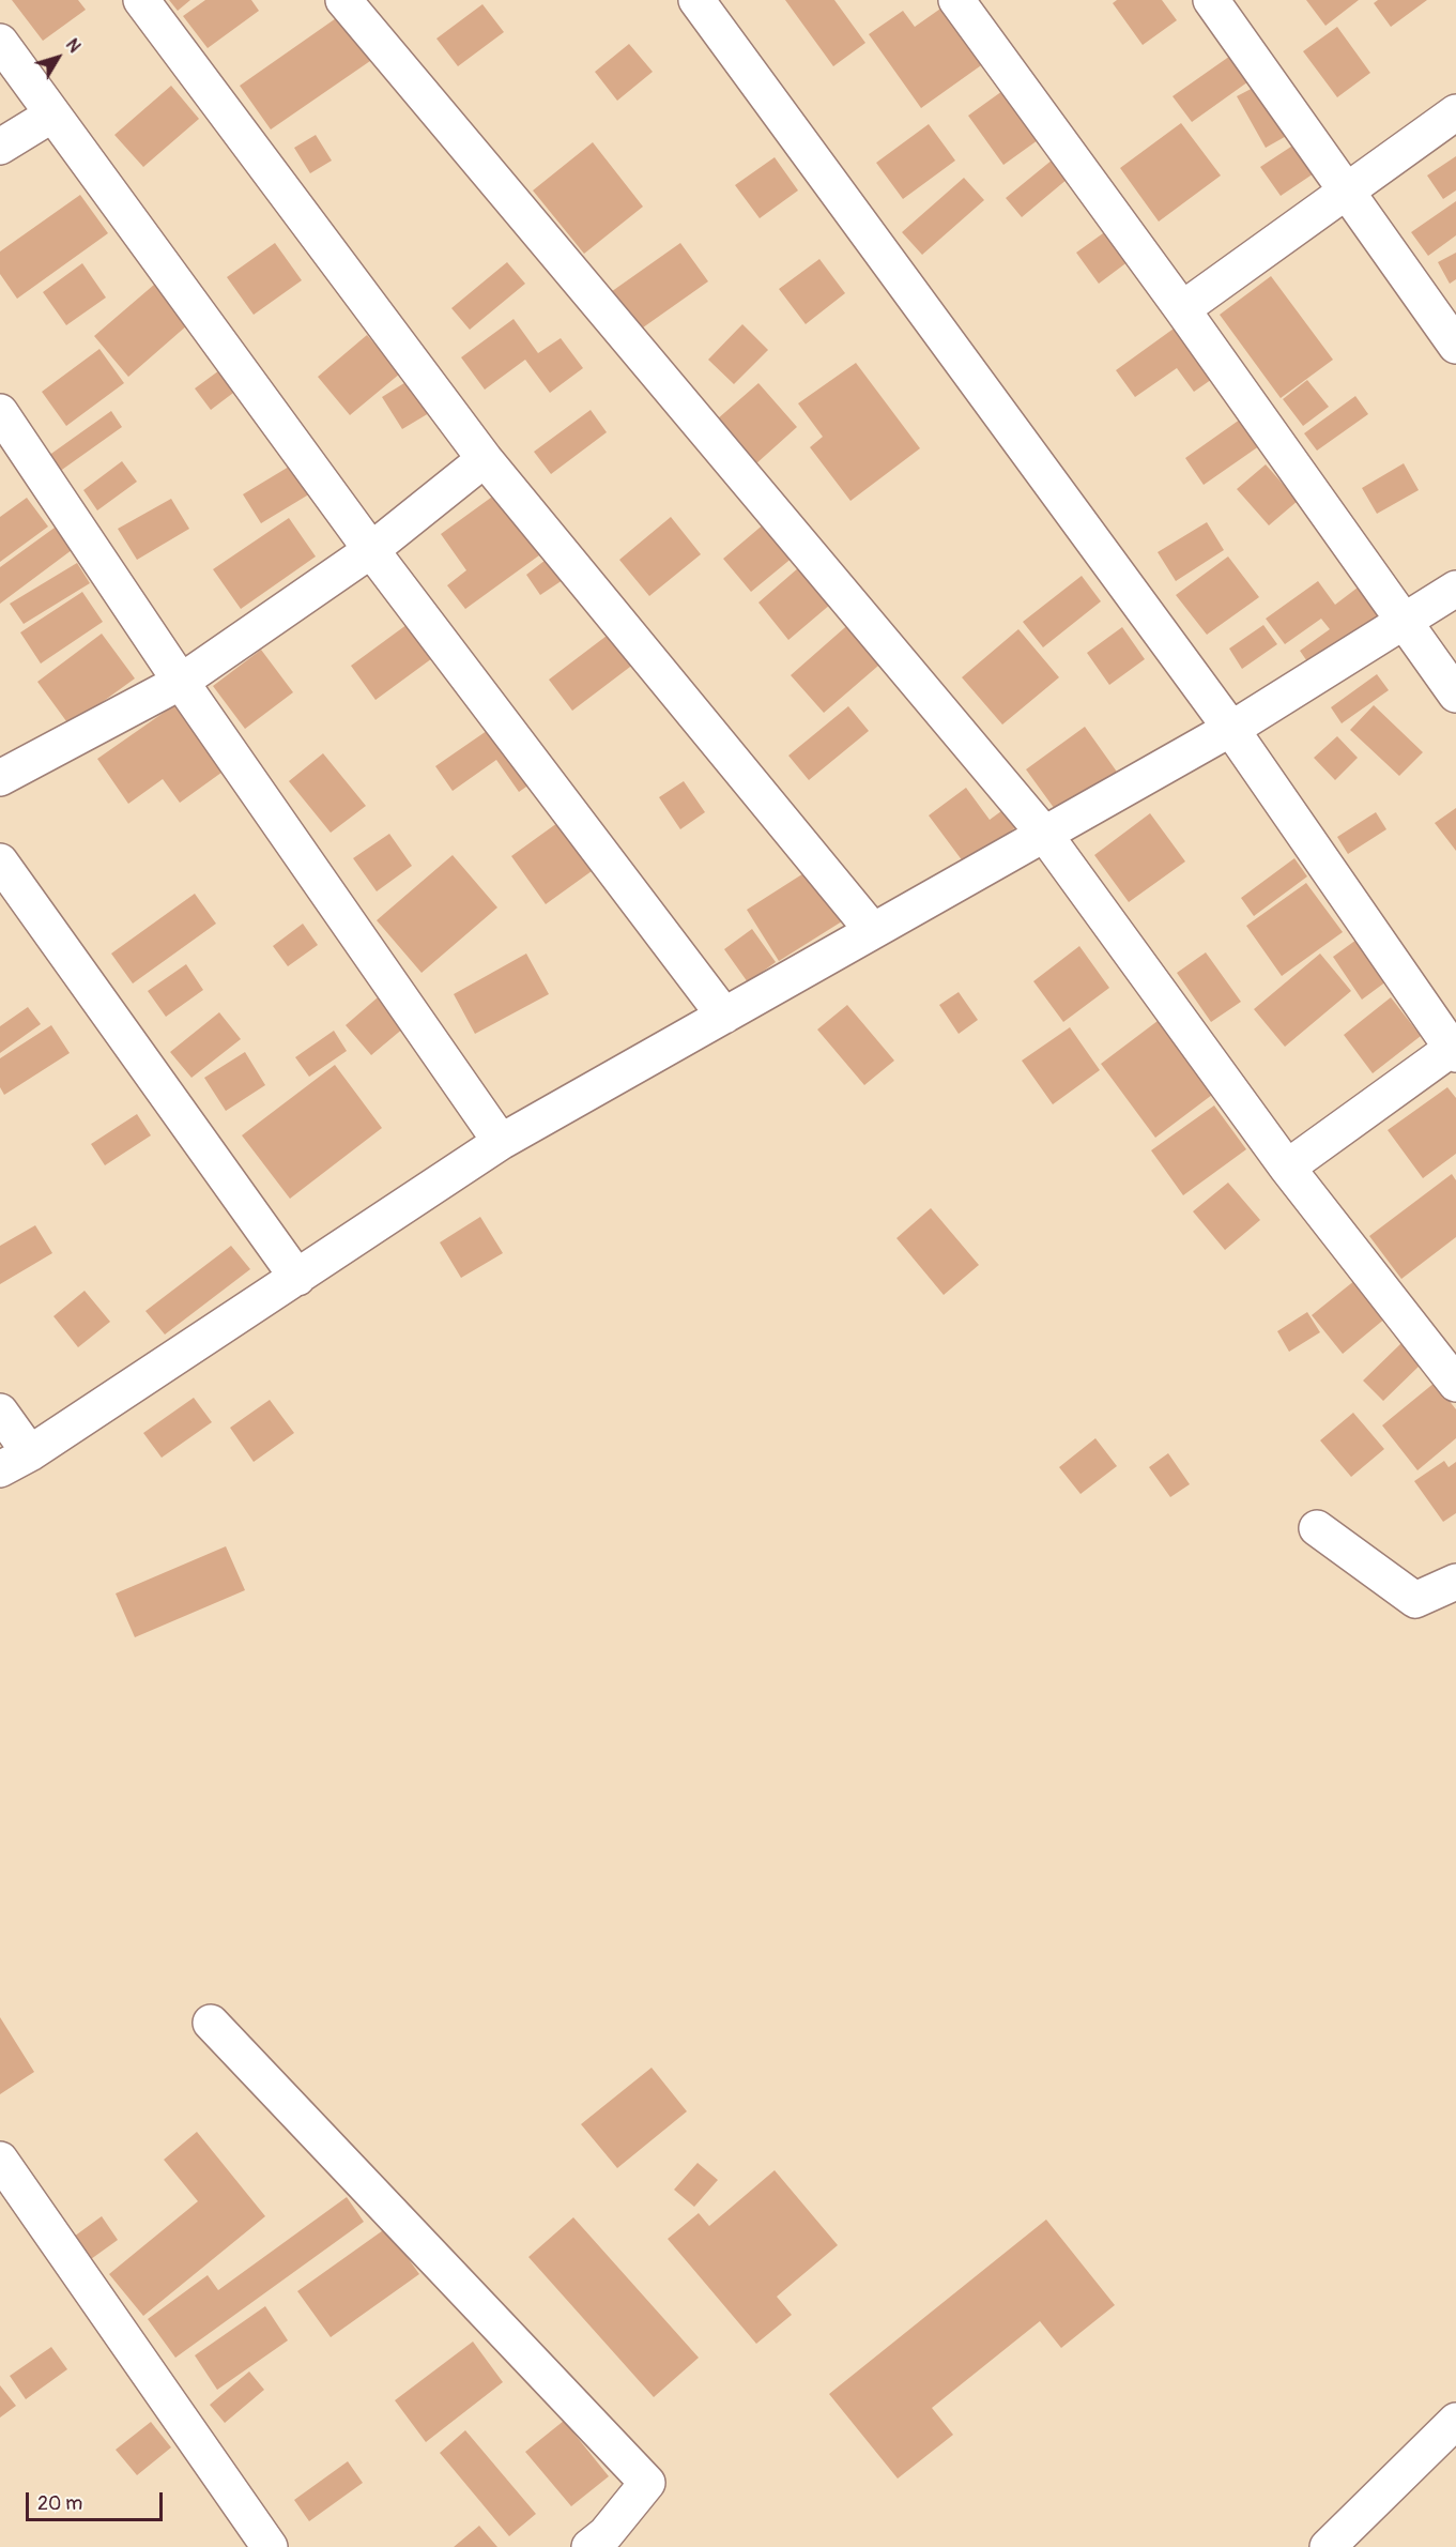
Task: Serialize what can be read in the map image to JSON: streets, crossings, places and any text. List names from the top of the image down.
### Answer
{
  "scale_bar": "20 m",
  "north": "top right"
}
